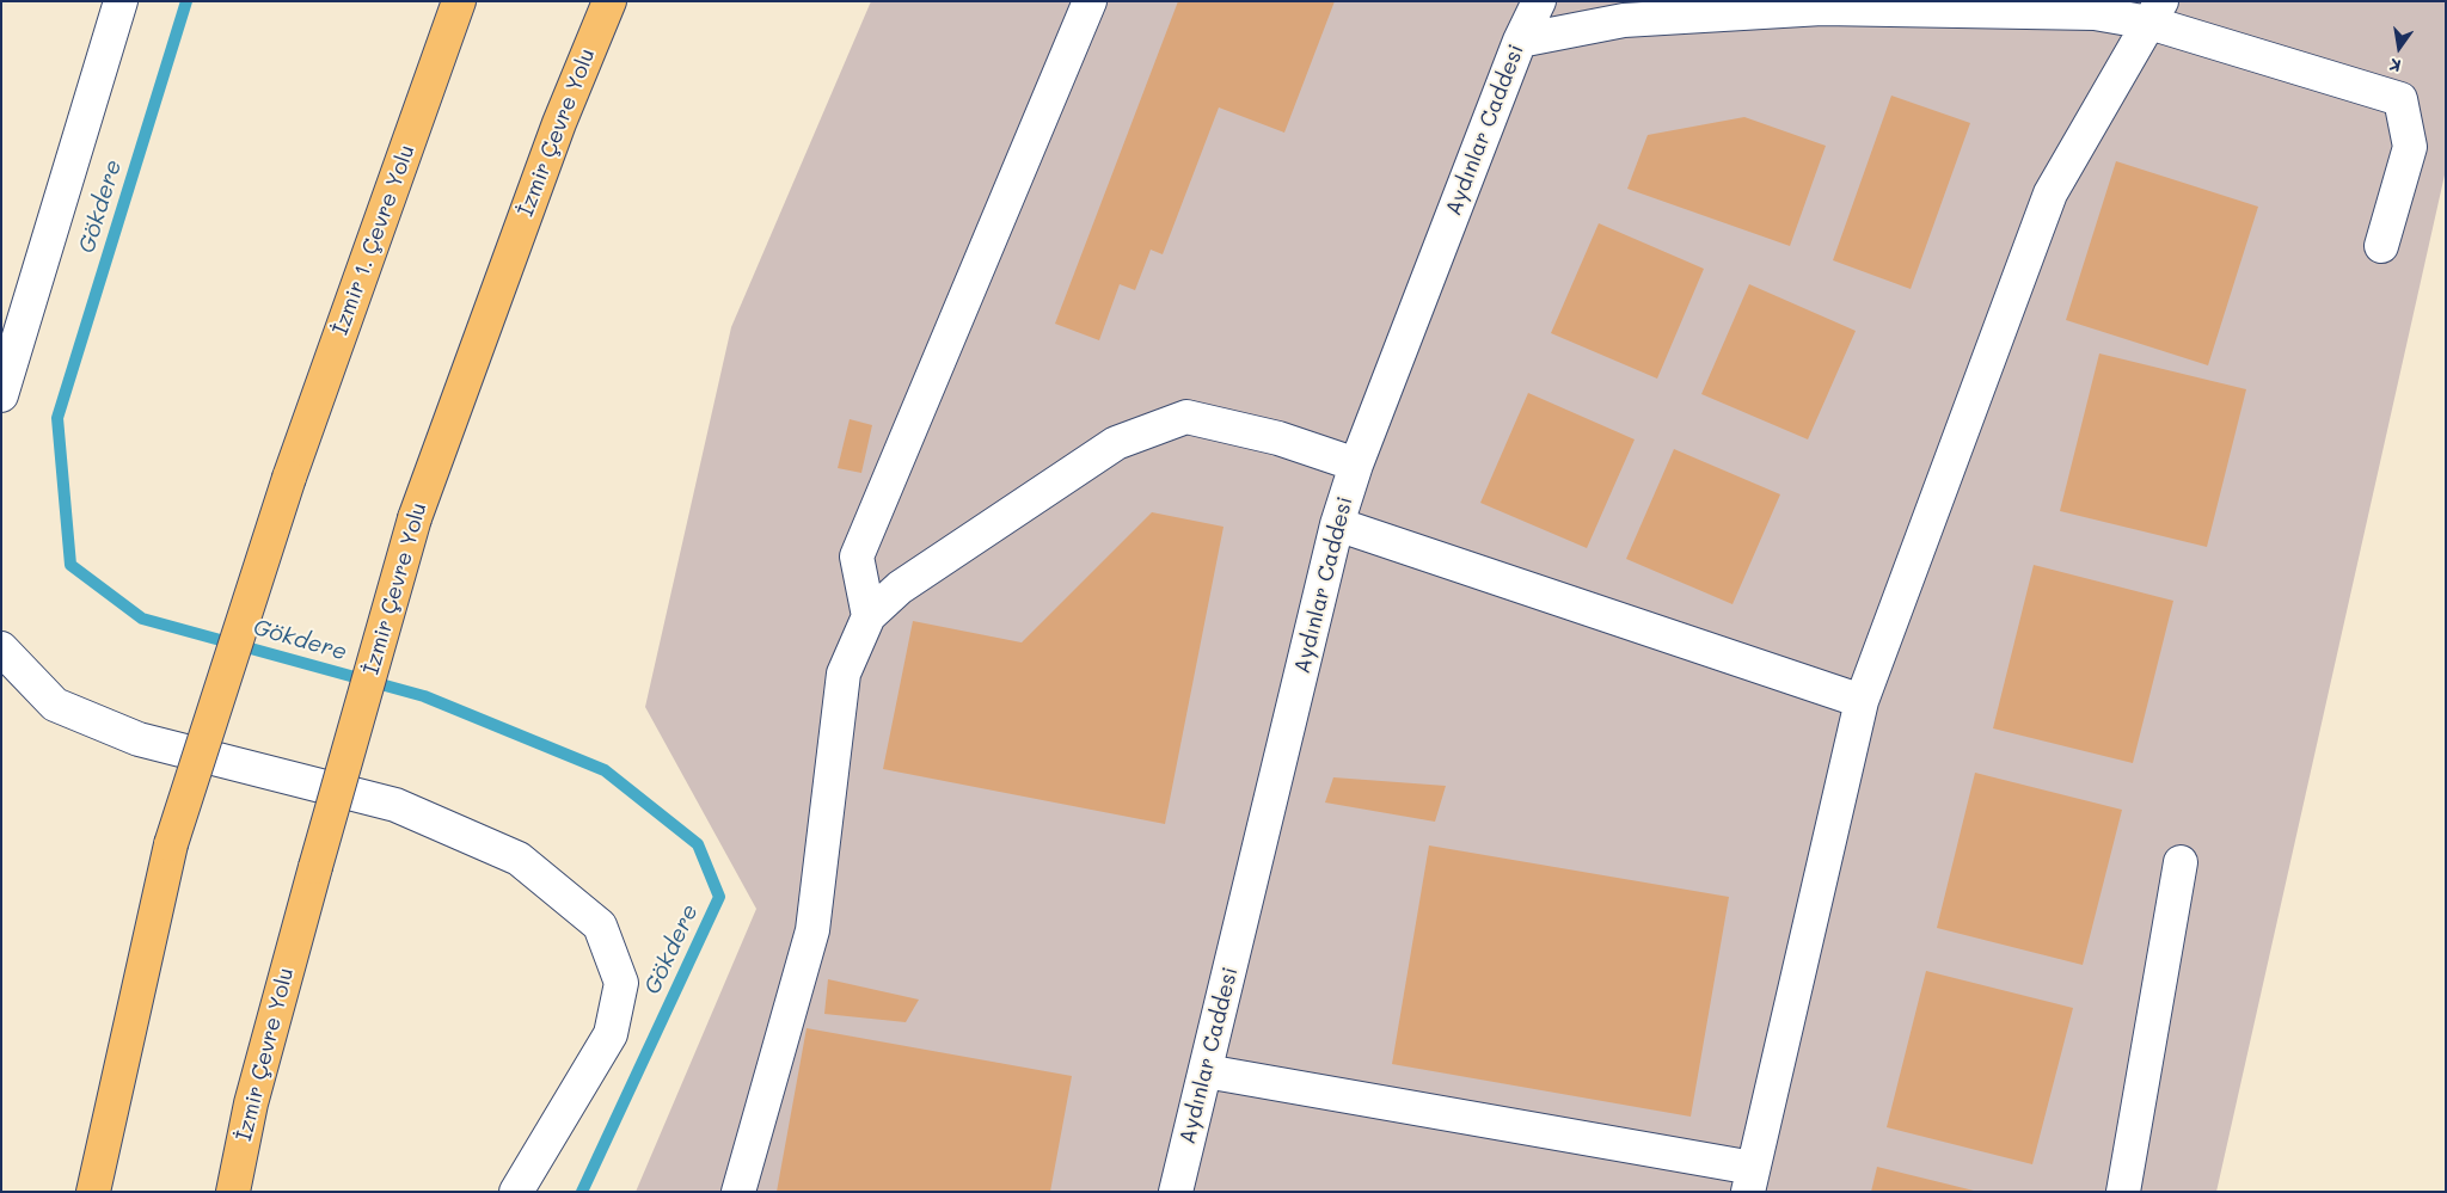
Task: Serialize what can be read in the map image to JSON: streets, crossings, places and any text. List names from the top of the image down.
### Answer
{
  "streets": {
    "highway": ["İzmir Çevre Yolu", "İzmir 1. Çevre Yolu"],
    "street": ["Aydınlar Caddesi"]
  },
  "water": ["Gökdere"],
  "north": "bottom"
}
